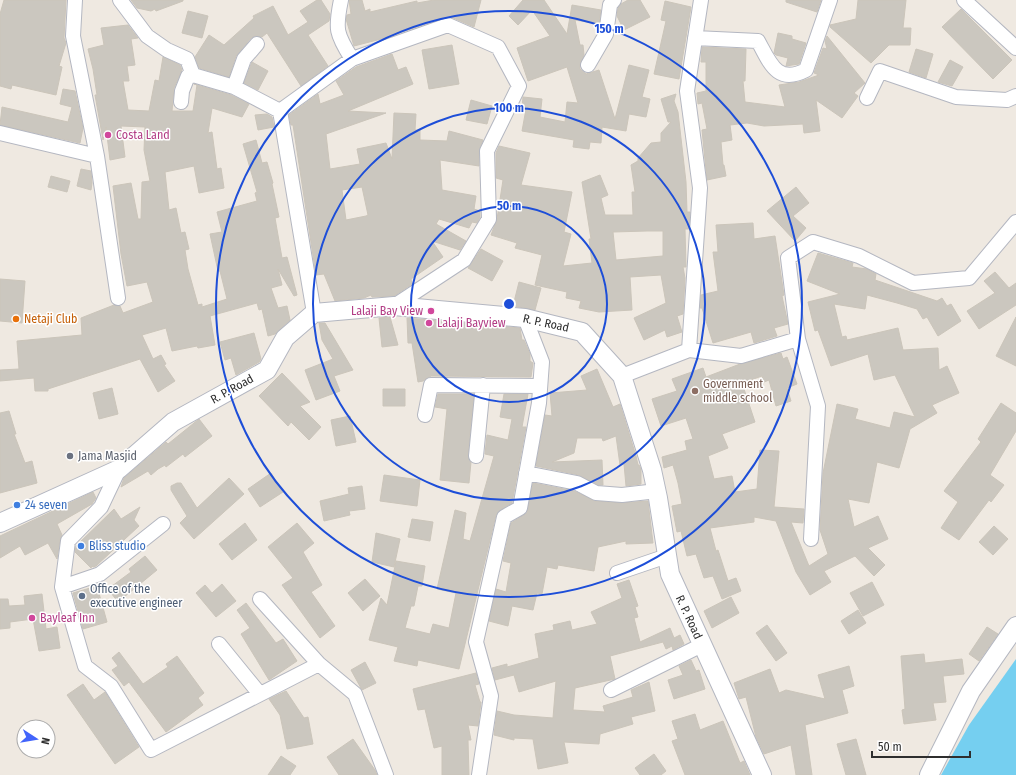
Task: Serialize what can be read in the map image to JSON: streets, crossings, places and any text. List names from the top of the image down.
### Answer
{
  "streets": {
    "street": ["R. P. Road"]
  },
  "places": [
    "Costa Land",
    "Lalaji Bay View",
    "Netaji Club",
    "Lalaji Bayview",
    "Government middle school",
    "Jama Masjid",
    "24 seven",
    "Bliss studio",
    "Office of the executive engineer",
    "Bayleaf Inn"
  ],
  "scale_bar": "50 m",
  "north": "right",
  "rings": ["150 m", "100 m", "50 m"]
}
